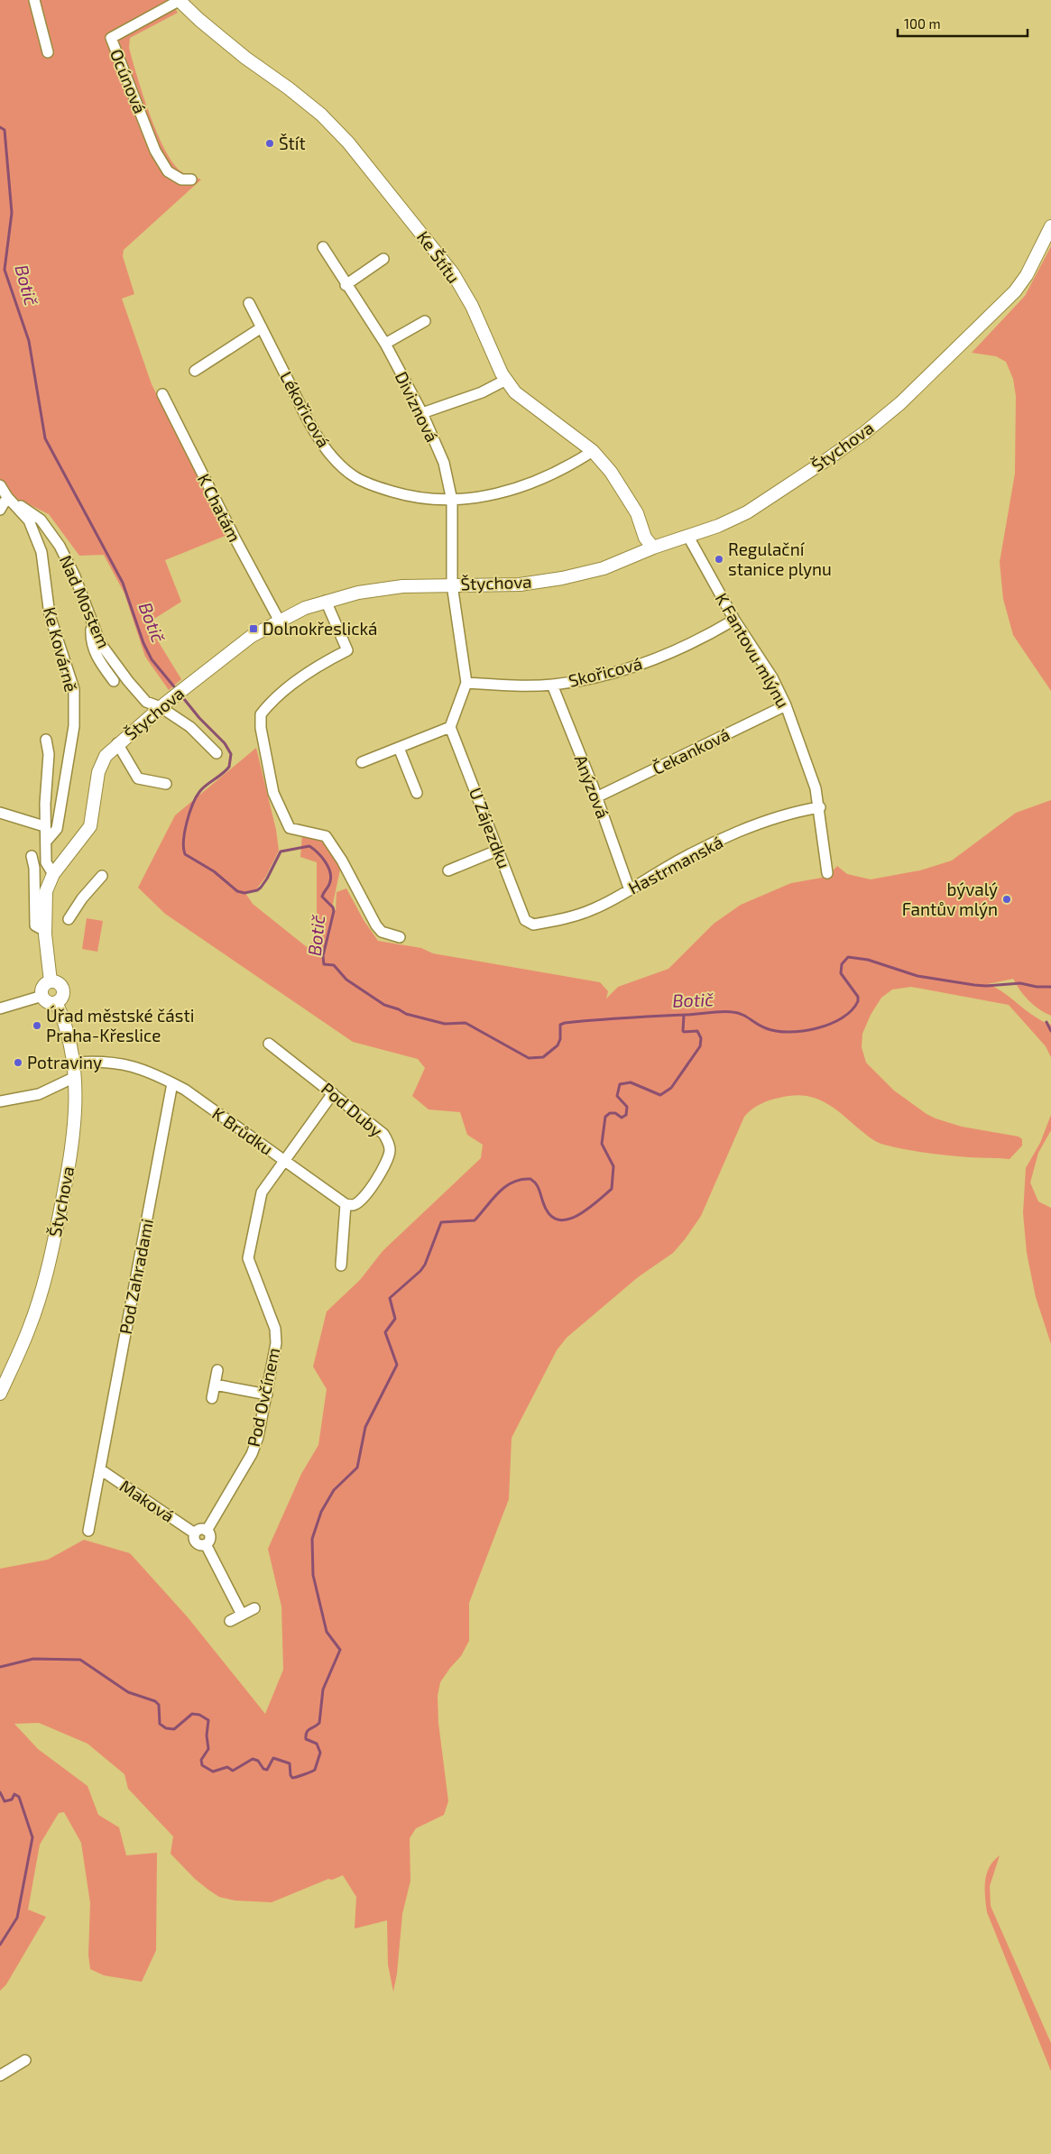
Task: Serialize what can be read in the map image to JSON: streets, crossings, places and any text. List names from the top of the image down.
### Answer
{
  "streets": {
    "street": [
      "Ocúnová",
      "Ke Štítu",
      "Diviznová",
      "Lékořicová",
      "Štychova",
      "K Chatám",
      "Nad Mostem",
      "Ke Kovárně",
      "K Fantovu mlýnu",
      "Skořicová",
      "Čekanková",
      "Anýzová",
      "U Zájezdku",
      "Hastrmanská",
      "Pod Duby",
      "K Brůdku",
      "Pod Zahradami",
      "Pod Ovčínem",
      "Maková"
    ]
  },
  "crossings": [
    ["Ocúnová", "Ke Štítu"],
    ["Ke Štítu", "Lékořicová"],
    ["Ke Štítu", "Štychova"],
    ["Diviznová", "Lékořicová"],
    ["Diviznová", "Štychova"],
    ["Štychova", "K Chatám"],
    ["Štychova", "Nad Mostem"],
    ["Štychova", "K Fantovu mlýnu"],
    ["Štychova", "K Brůdku"],
    ["Nad Mostem", "Ke Kovárně"],
    ["K Fantovu mlýnu", "Skořicová"],
    ["K Fantovu mlýnu", "Čekanková"],
    ["K Fantovu mlýnu", "Hastrmanská"],
    ["Skořicová", "Anýzová"],
    ["Čekanková", "Anýzová"],
    ["Anýzová", "Hastrmanská"],
    ["U Zájezdku", "Hastrmanská"],
    ["Pod Duby", "K Brůdku"],
    ["Pod Duby", "Pod Ovčínem"],
    ["K Brůdku", "Pod Zahradami"],
    ["K Brůdku", "Pod Ovčínem"],
    ["Pod Zahradami", "Maková"],
    ["Pod Ovčínem", "Maková"]
  ],
  "water": ["Botič"],
  "places": {
    "other": [
      "Štít",
      "Regulační stanice plynu",
      "bývalý Fantův mlýn",
      "Úřad městské části Praha-Křeslice",
      "Potraviny"
    ],
    "transit": ["Dolnokřeslická"]
  },
  "scale_bar": "100 m"
}
